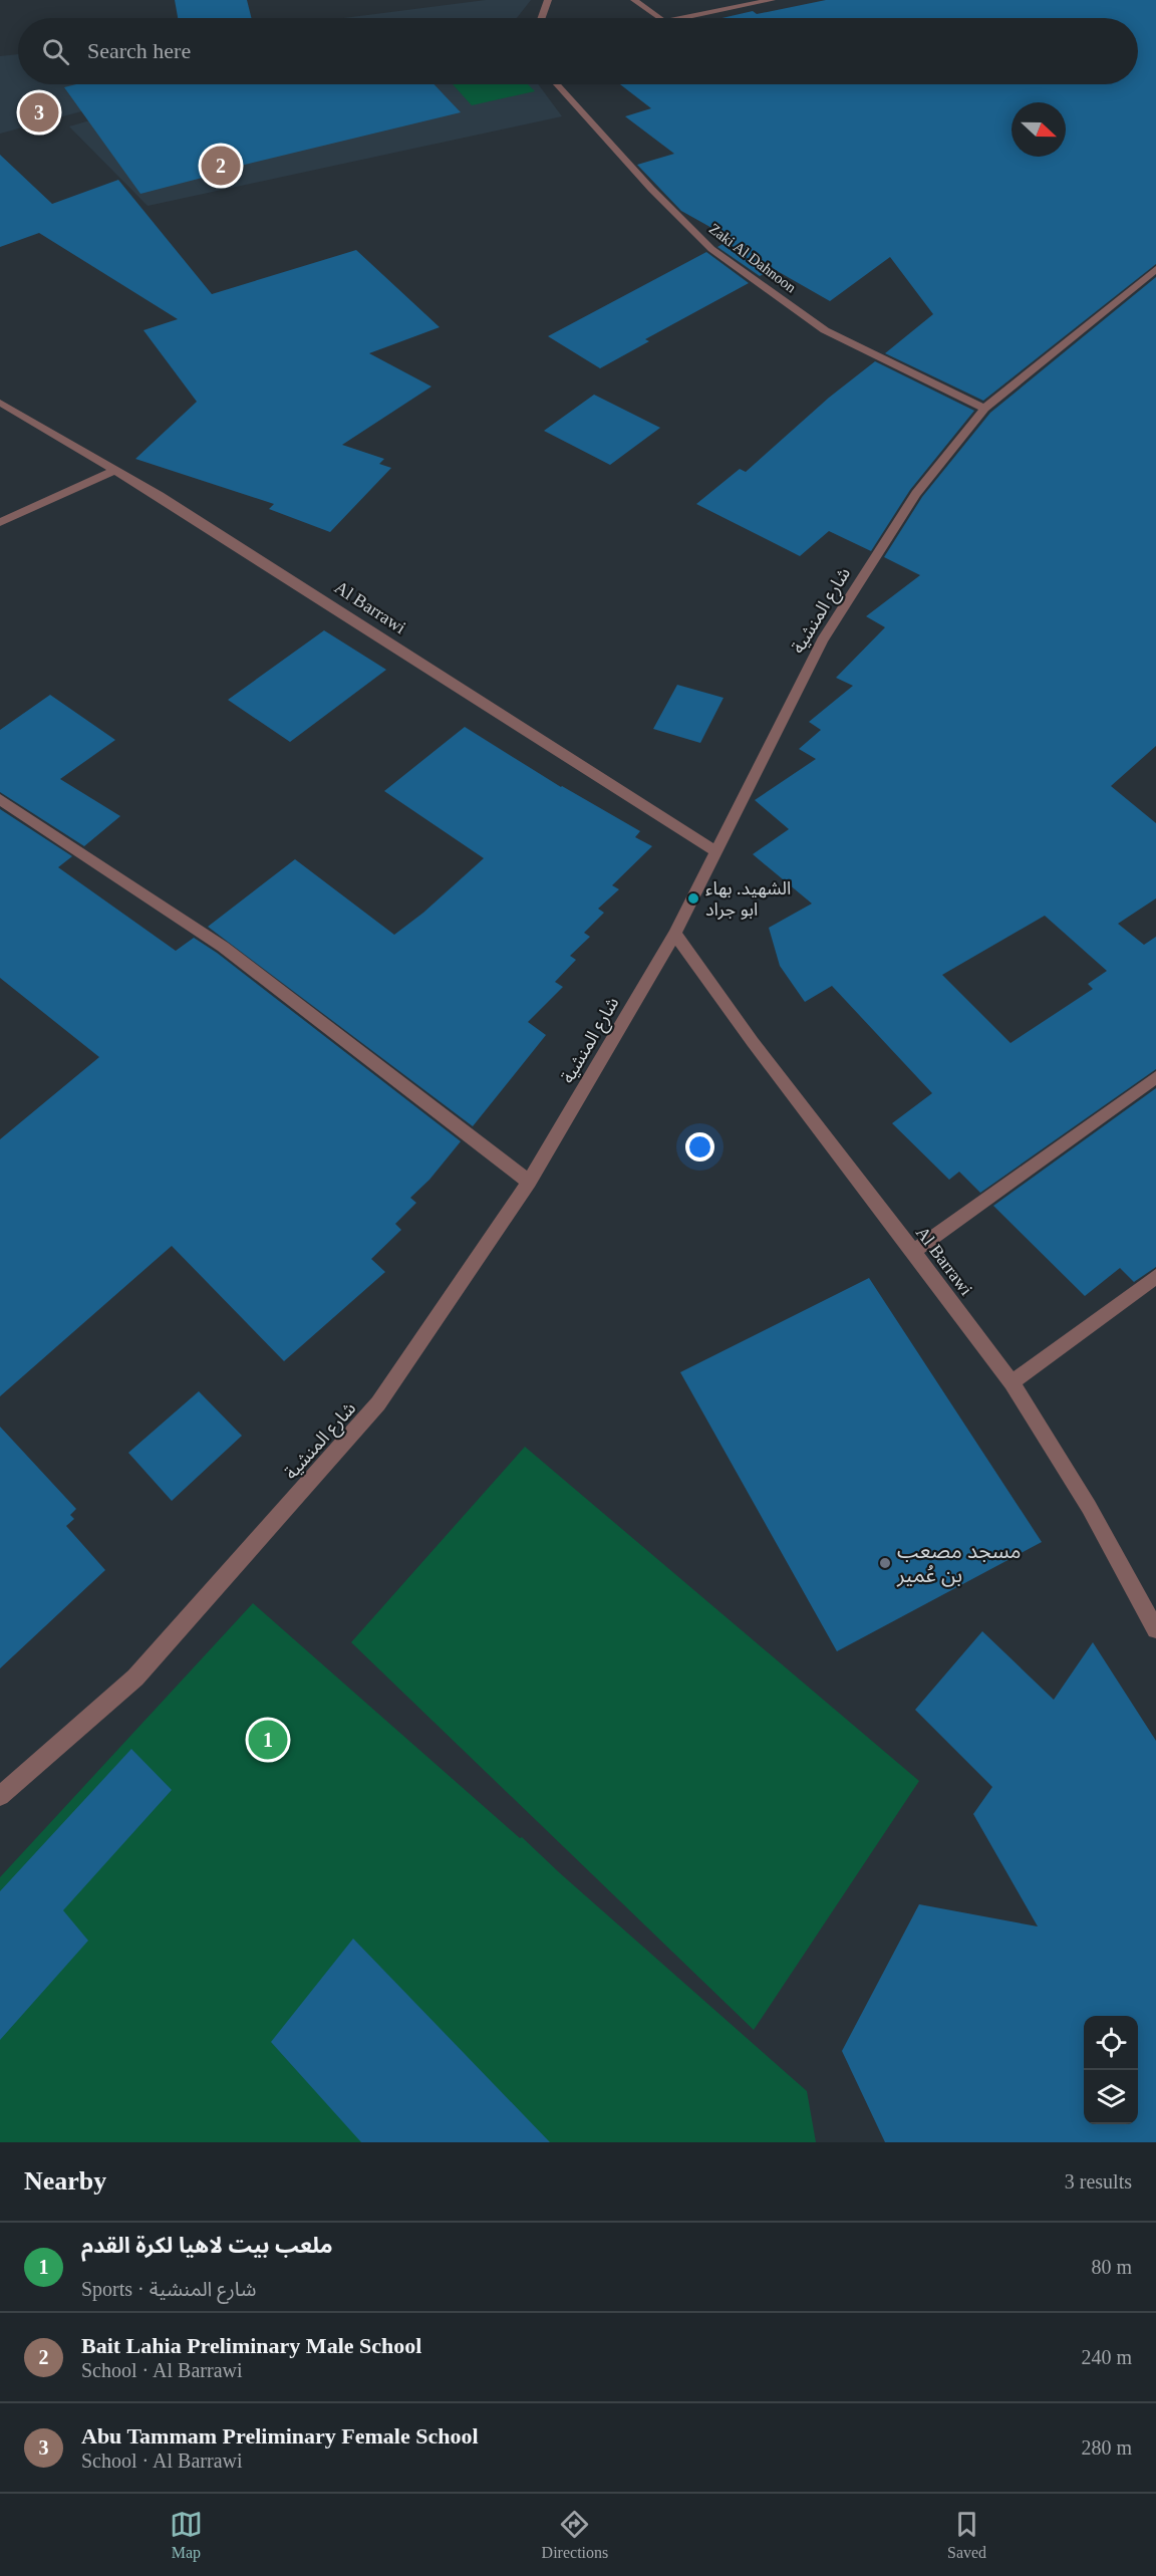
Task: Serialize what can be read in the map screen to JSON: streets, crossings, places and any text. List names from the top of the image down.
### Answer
{
  "streets": {
    "street": ["Zaki Al Dahnoon", "Al Barrawi", "شارع المنشية"]
  },
  "crossings": [
    ["Zaki Al Dahnoon", "شارع المنشية"],
    ["Al Barrawi", "شارع المنشية"]
  ],
  "places": ["الشهيد. بهاء ابو جراد", "مسجد مصعب بن عُمير"],
  "north": "right",
  "page": {
    "search": "Search here",
    "pins": ["3", "2", "1"],
    "heading": ["Nearby", "3 results"],
    "list": [
      {
        "mark": "1",
        "name": "ملعب بيت لاهيا لكرة القدم",
        "note": "Sports · شارع المنشية",
        "value": "80 m"
      },
      {
        "mark": "2",
        "name": "Bait Lahia Preliminary Male School",
        "note": "School · Al Barrawi",
        "value": "240 m"
      },
      {
        "mark": "3",
        "name": "Abu Tammam Preliminary Female School",
        "note": "School · Al Barrawi",
        "value": "280 m"
      }
    ],
    "nav": ["Map", "Directions", "Saved"]
  }
}
